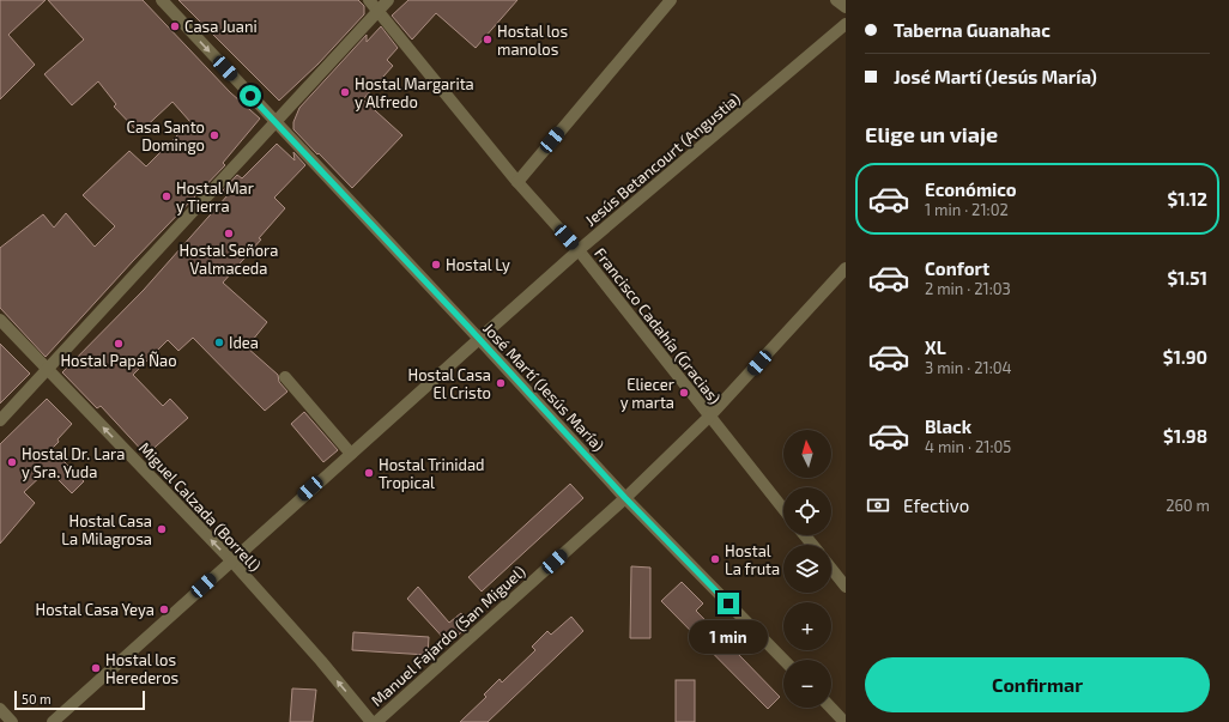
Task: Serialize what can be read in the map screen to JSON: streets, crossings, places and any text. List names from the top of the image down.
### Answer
{
  "streets": {
    "street": [
      "Jesús Betancourt (Angustia)",
      "Francisco Cadahía (Gracias)",
      "José Martí (Jesús María)",
      "Miguel Calzada (Borrell)",
      "Manuel Fajardo (San Miguel)"
    ]
  },
  "crossings": [
    ["Jesús Betancourt (Angustia)", "Francisco Cadahía (Gracias)"],
    ["Jesús Betancourt (Angustia)", "José Martí (Jesús María)"],
    ["Jesús Betancourt (Angustia)", "Miguel Calzada (Borrell)"],
    ["Francisco Cadahía (Gracias)", "Manuel Fajardo (San Miguel)"],
    ["José Martí (Jesús María)", "Manuel Fajardo (San Miguel)"]
  ],
  "one_way": ["Miguel Calzada (Borrell)"],
  "places": [
    "Casa Juani",
    "Hostal los manolos",
    "Hostal Margarita y Alfredo",
    "Casa Santo Domingo",
    "Hostal Mar y Tierra",
    "Hostal Señora Valmaceda",
    "Hostal Ly",
    "Idea",
    "Hostal Papá Ñao",
    "Hostal Casa El Cristo",
    "Eliecer y marta",
    "Hostal Dr. Lara y Sra. Yuda",
    "Hostal Trinidad Tropical",
    "Hostal Casa La Milagrosa",
    "Hostal La fruta",
    "Hostal Casa Yeya",
    "Hostal los Herederos"
  ],
  "scale_bar": "50 m",
  "north": "top",
  "page": {
    "banner": ["Taberna Guanahac", "José Martí (Jesús María)"],
    "heading": "Elige un viaje",
    "list": [
      {
        "name": "Económico",
        "note": "1 min · 21:02",
        "value": "$1.12"
      },
      {
        "name": "Confort",
        "note": "2 min · 21:03",
        "value": "$1.51"
      },
      {
        "name": "XL",
        "note": "3 min · 21:04",
        "value": "$1.90"
      },
      {
        "name": "Black",
        "note": "4 min · 21:05",
        "value": "$1.98"
      }
    ],
    "map_buttons": ["+", "−"],
    "pay": ["Efectivo", "260 m"],
    "bubble": "1 min",
    "buttons": "Confirmar",
    "scale": "50 m"
  }
}
